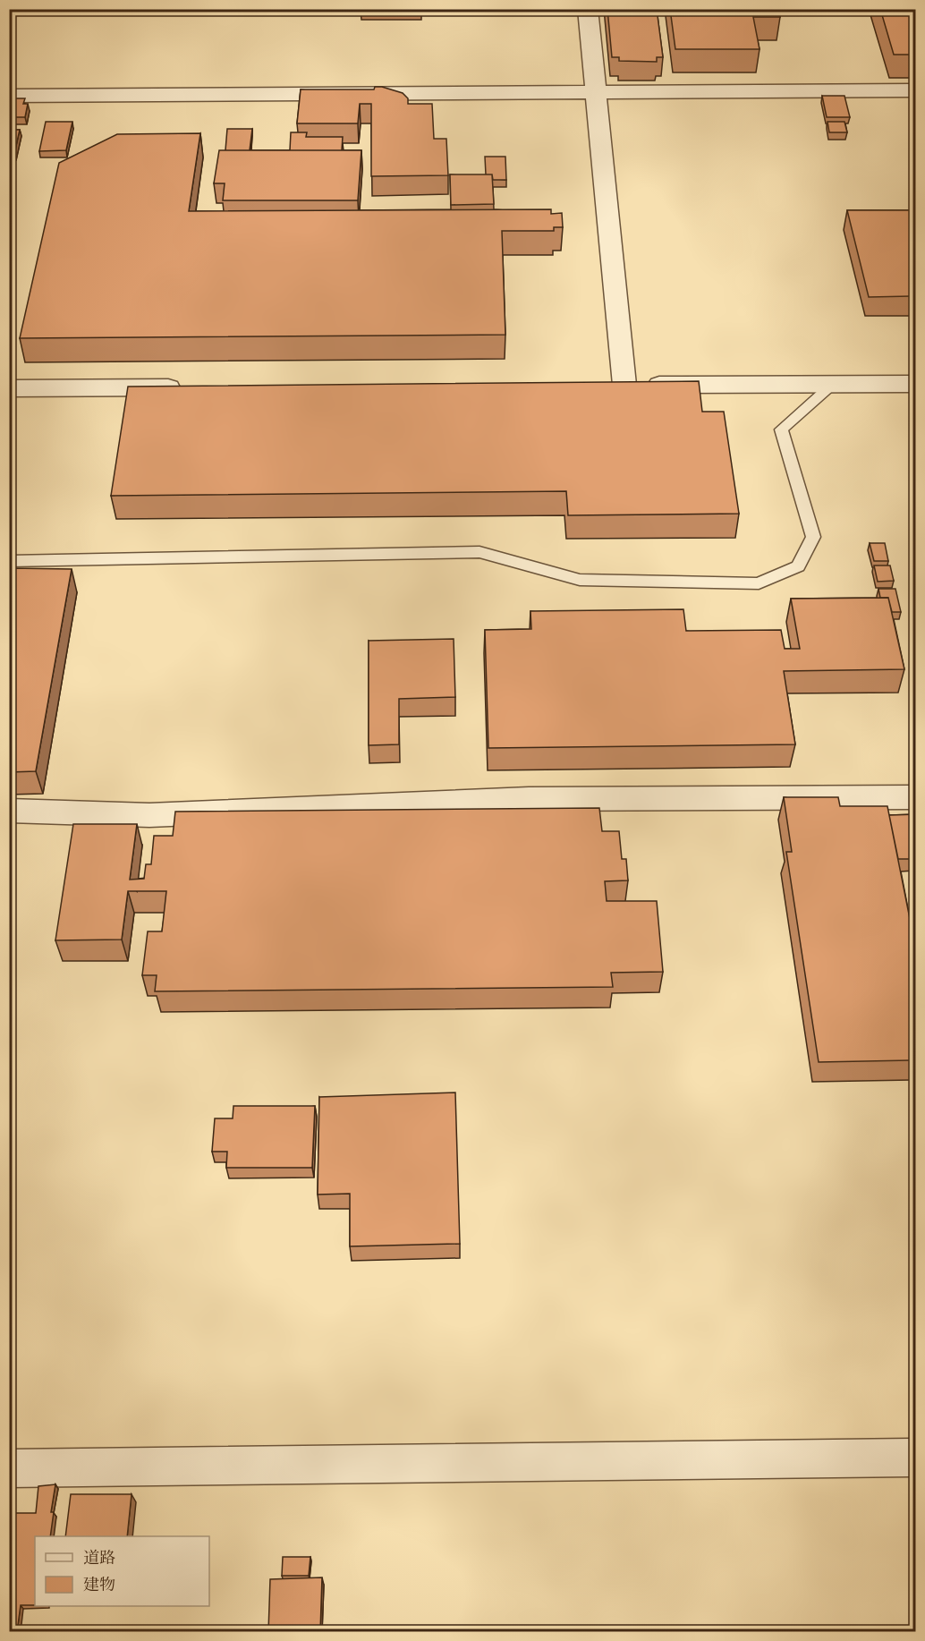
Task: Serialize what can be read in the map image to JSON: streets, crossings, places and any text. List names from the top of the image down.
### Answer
{
  "legend": ["道路", "建物"]
}
